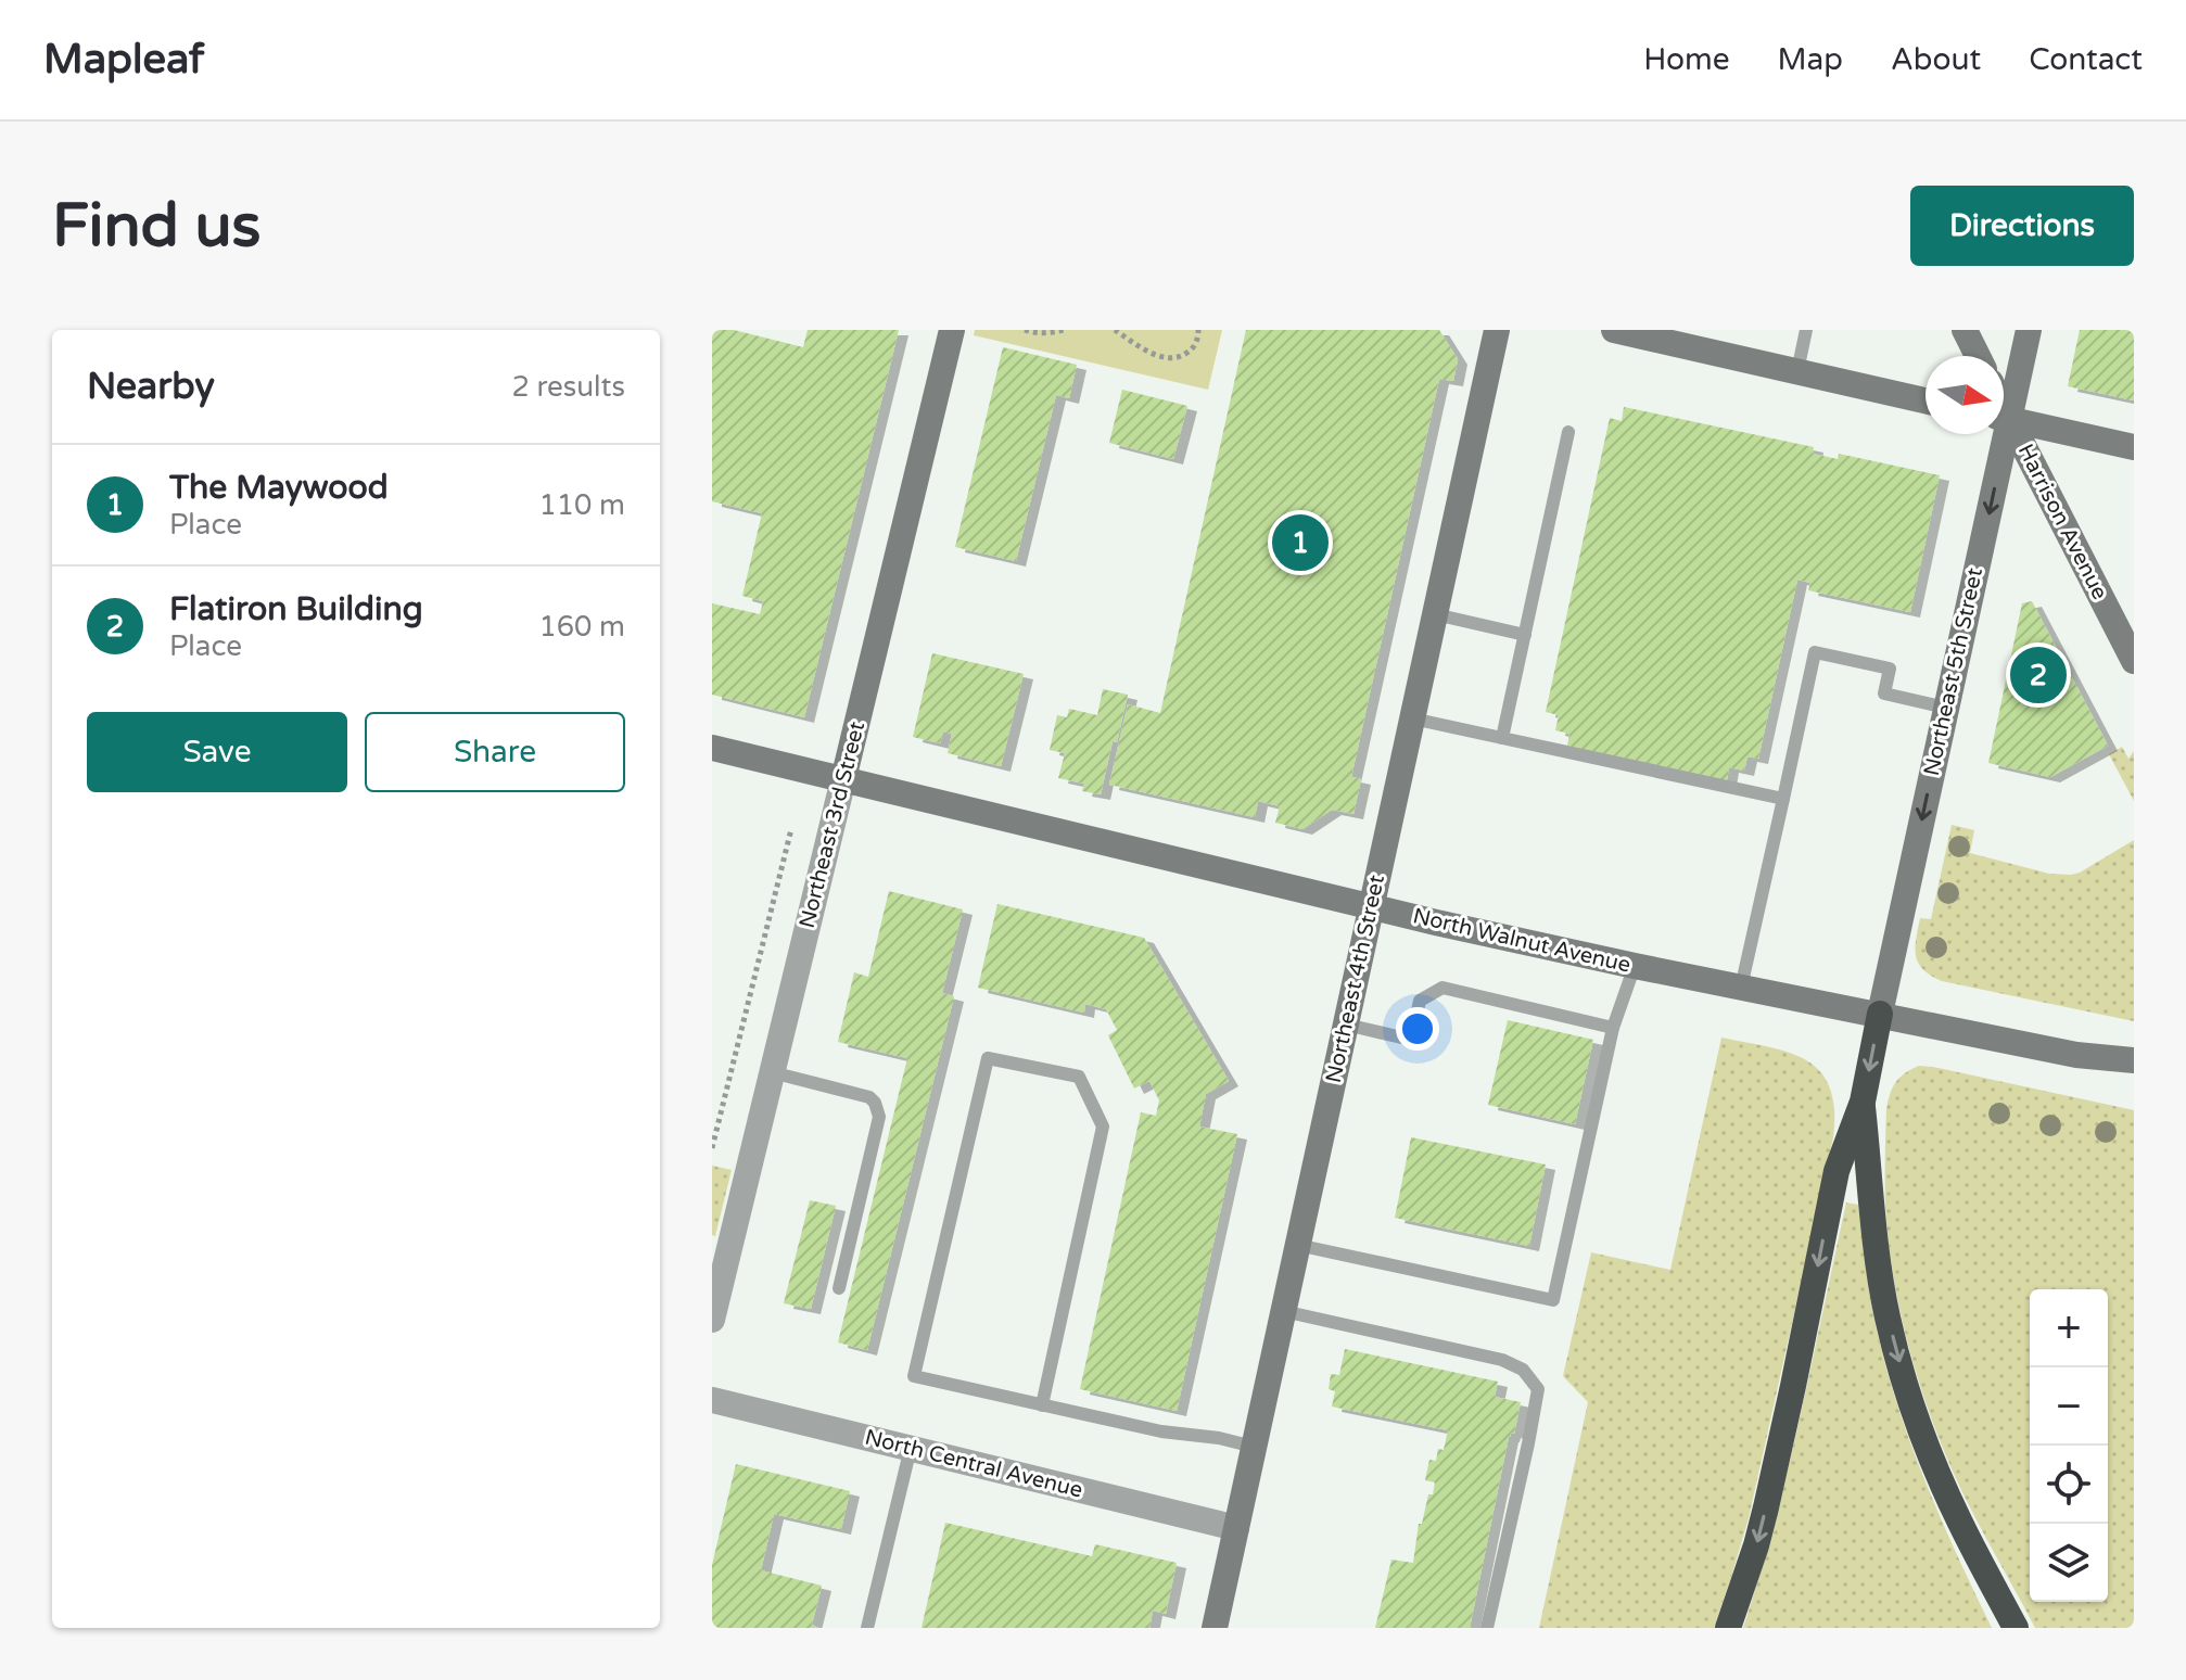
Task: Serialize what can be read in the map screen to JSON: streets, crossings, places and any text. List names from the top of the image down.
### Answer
{
  "streets": {
    "street": [
      "Harrison Avenue",
      "Northeast 5th Street",
      "Northeast 3rd Street",
      "North Walnut Avenue",
      "Northeast 4th Street",
      "North Central Avenue"
    ]
  },
  "crossings": [
    ["Northeast 5th Street", "North Walnut Avenue"],
    ["Northeast 3rd Street", "North Walnut Avenue"],
    ["North Walnut Avenue", "Northeast 4th Street"],
    ["Northeast 4th Street", "North Central Avenue"]
  ],
  "one_way": ["Northeast 5th Street"],
  "north": "right",
  "page": {
    "header": "Mapleaf",
    "nav": [
      "Home",
      "Map",
      "About",
      "Contact"
    ],
    "buttons": [
      "Directions",
      ["Save", "Share"]
    ],
    "title": "Find us",
    "heading": ["Nearby", "2 results"],
    "list": [
      {
        "mark": "1",
        "name": "The Maywood",
        "note": "Place",
        "value": "110 m"
      },
      {
        "mark": "2",
        "name": "Flatiron Building",
        "note": "Place",
        "value": "160 m"
      }
    ],
    "pins": ["1", "2"],
    "map_buttons": ["+", "−"]
  }
}
